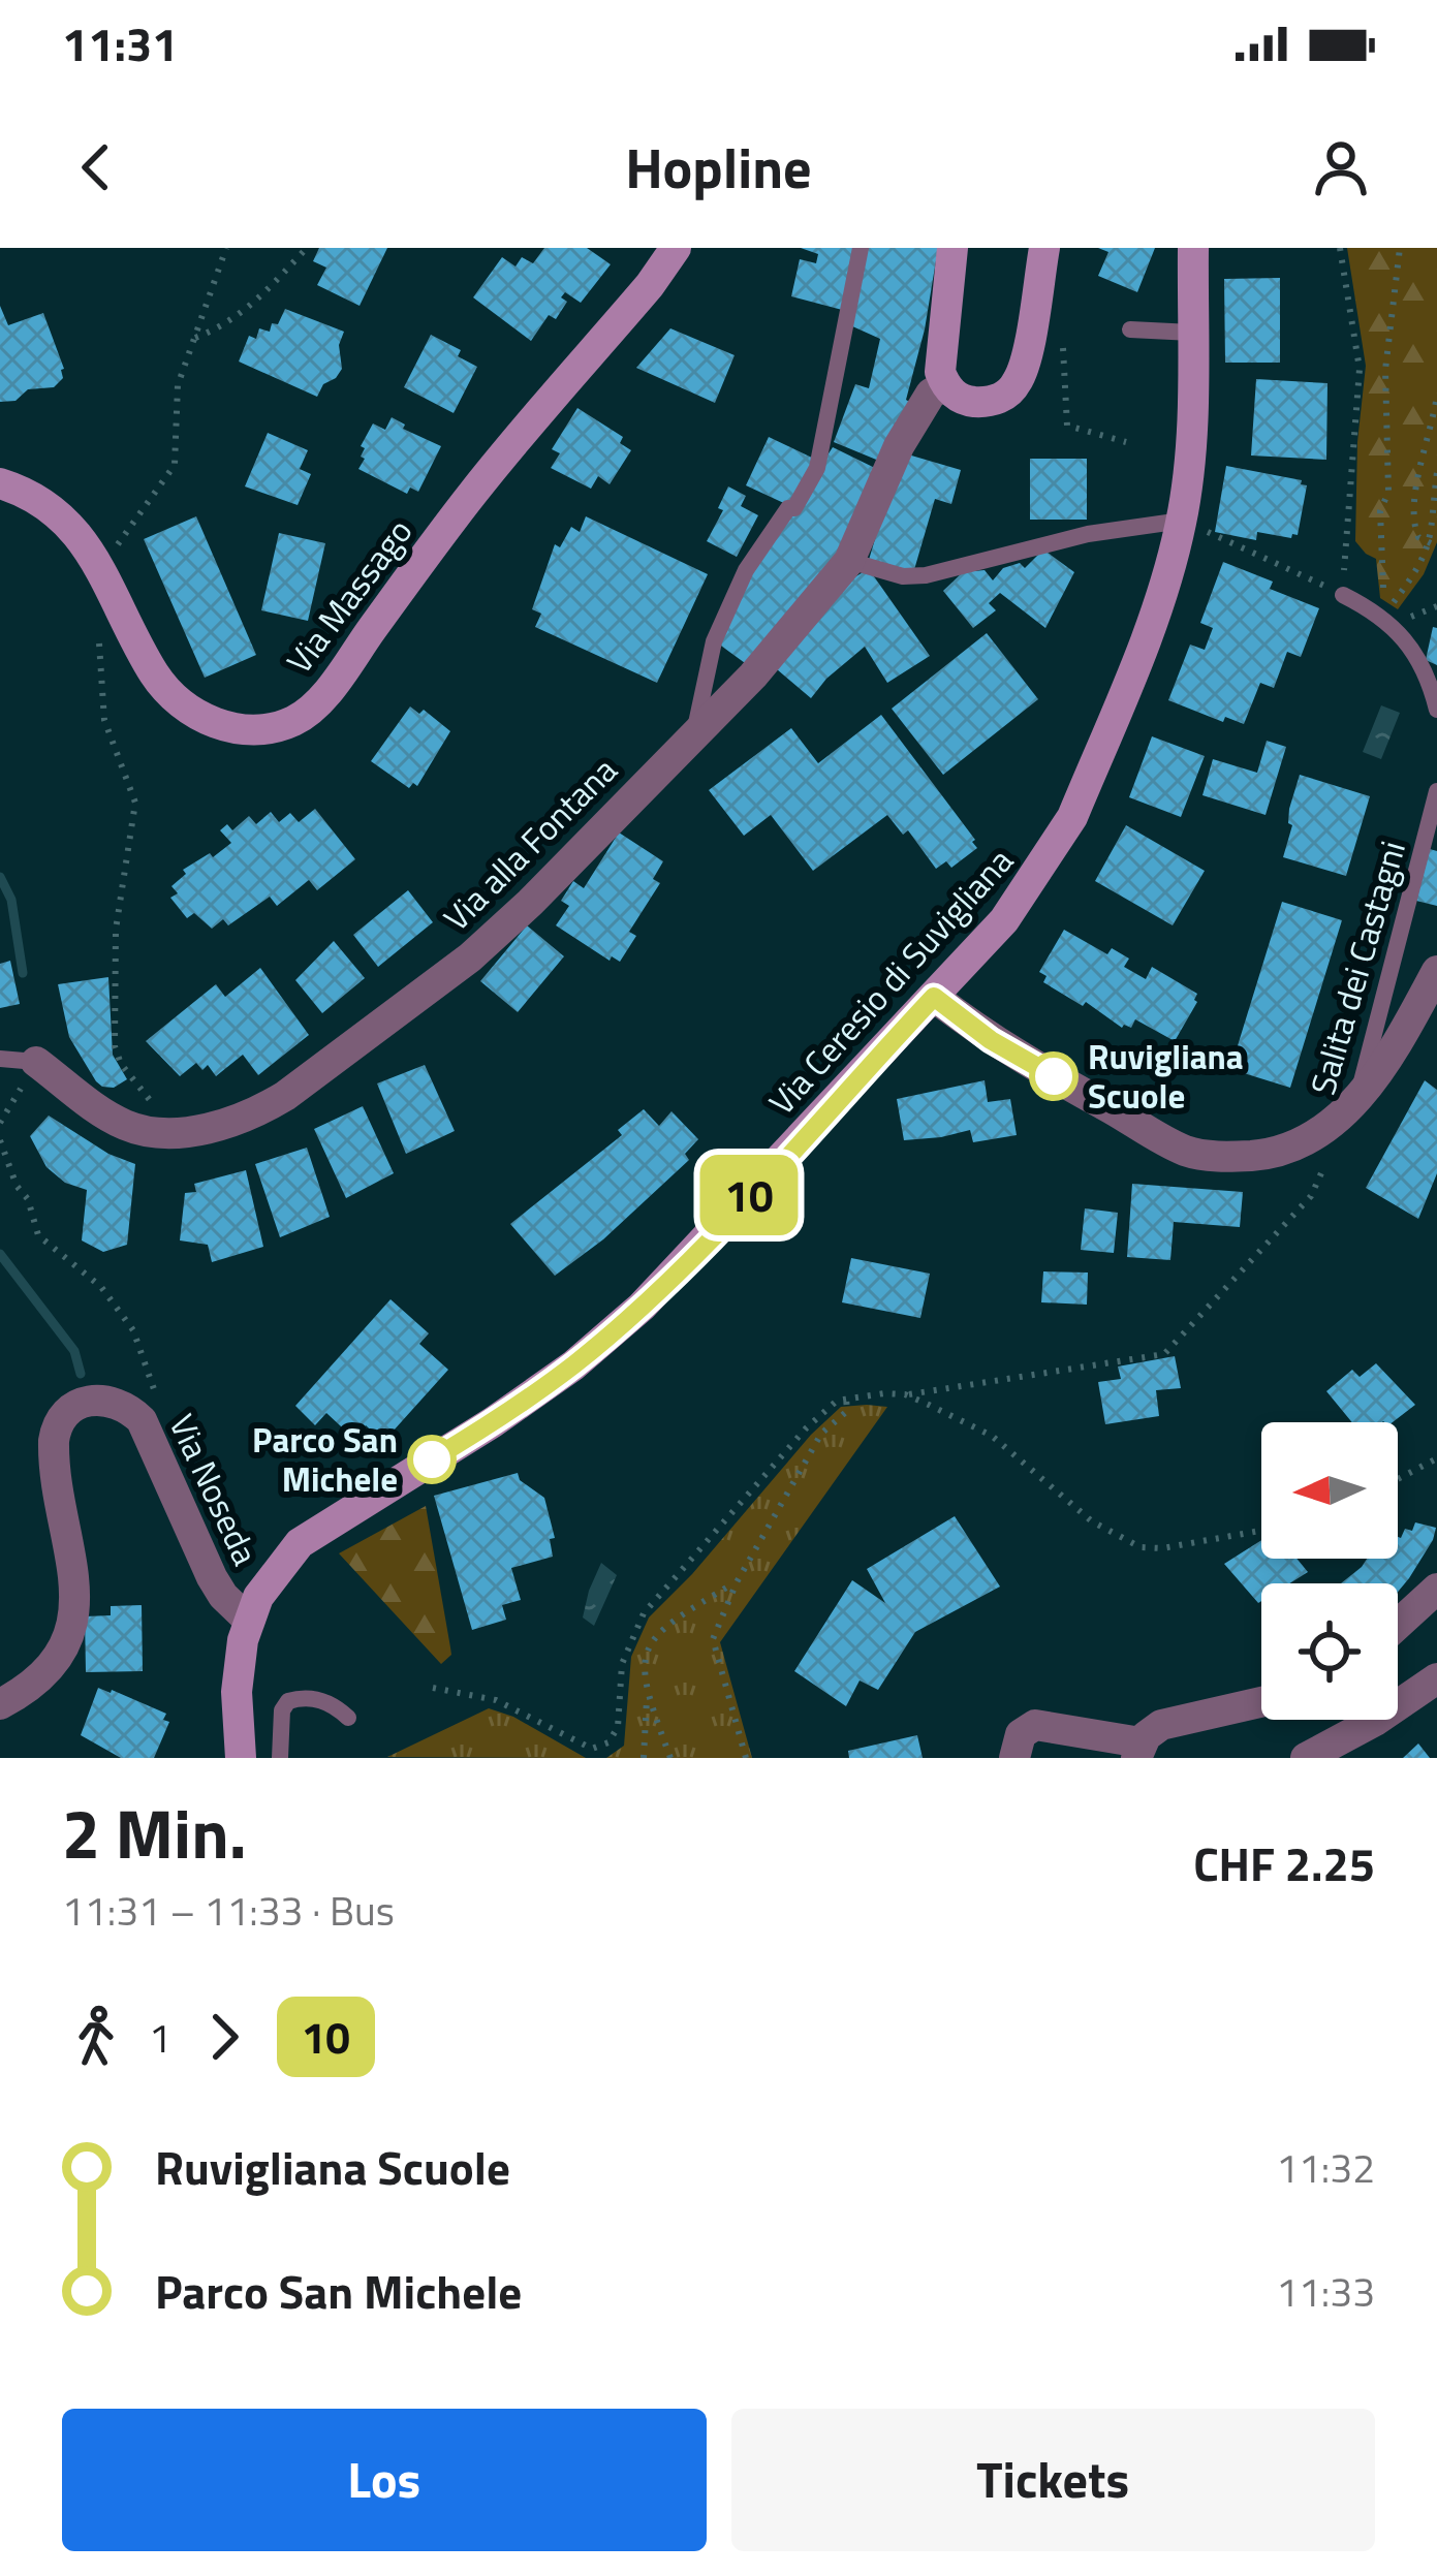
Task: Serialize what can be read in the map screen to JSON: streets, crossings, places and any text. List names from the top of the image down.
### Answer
{
  "streets": {
    "main road": ["Via Massago", "Via Ceresio di Suvigliana"],
    "street": ["Via alla Fontana", "Via Noseda"],
    "lane": ["Salita dei Castagni"]
  },
  "crossings": [
    ["Via Ceresio di Suvigliana", "Via Noseda"]
  ],
  "places": ["Ruvigliana Scuole", "Parco San Michele"],
  "lines": ["bus line 10"],
  "north": "left",
  "page": {
    "status": "11:31",
    "header": "Hopline",
    "on_map": "10",
    "heading": ["2 Min.", "11:31 – 11:33 · Bus", "CHF 2.25"],
    "legs": ["1", "10"],
    "list": [
      {
        "name": "Ruvigliana Scuole",
        "value": "11:32"
      },
      {
        "name": "Parco San Michele",
        "value": "11:33"
      }
    ],
    "buttons": ["Los", "Tickets"]
  }
}
